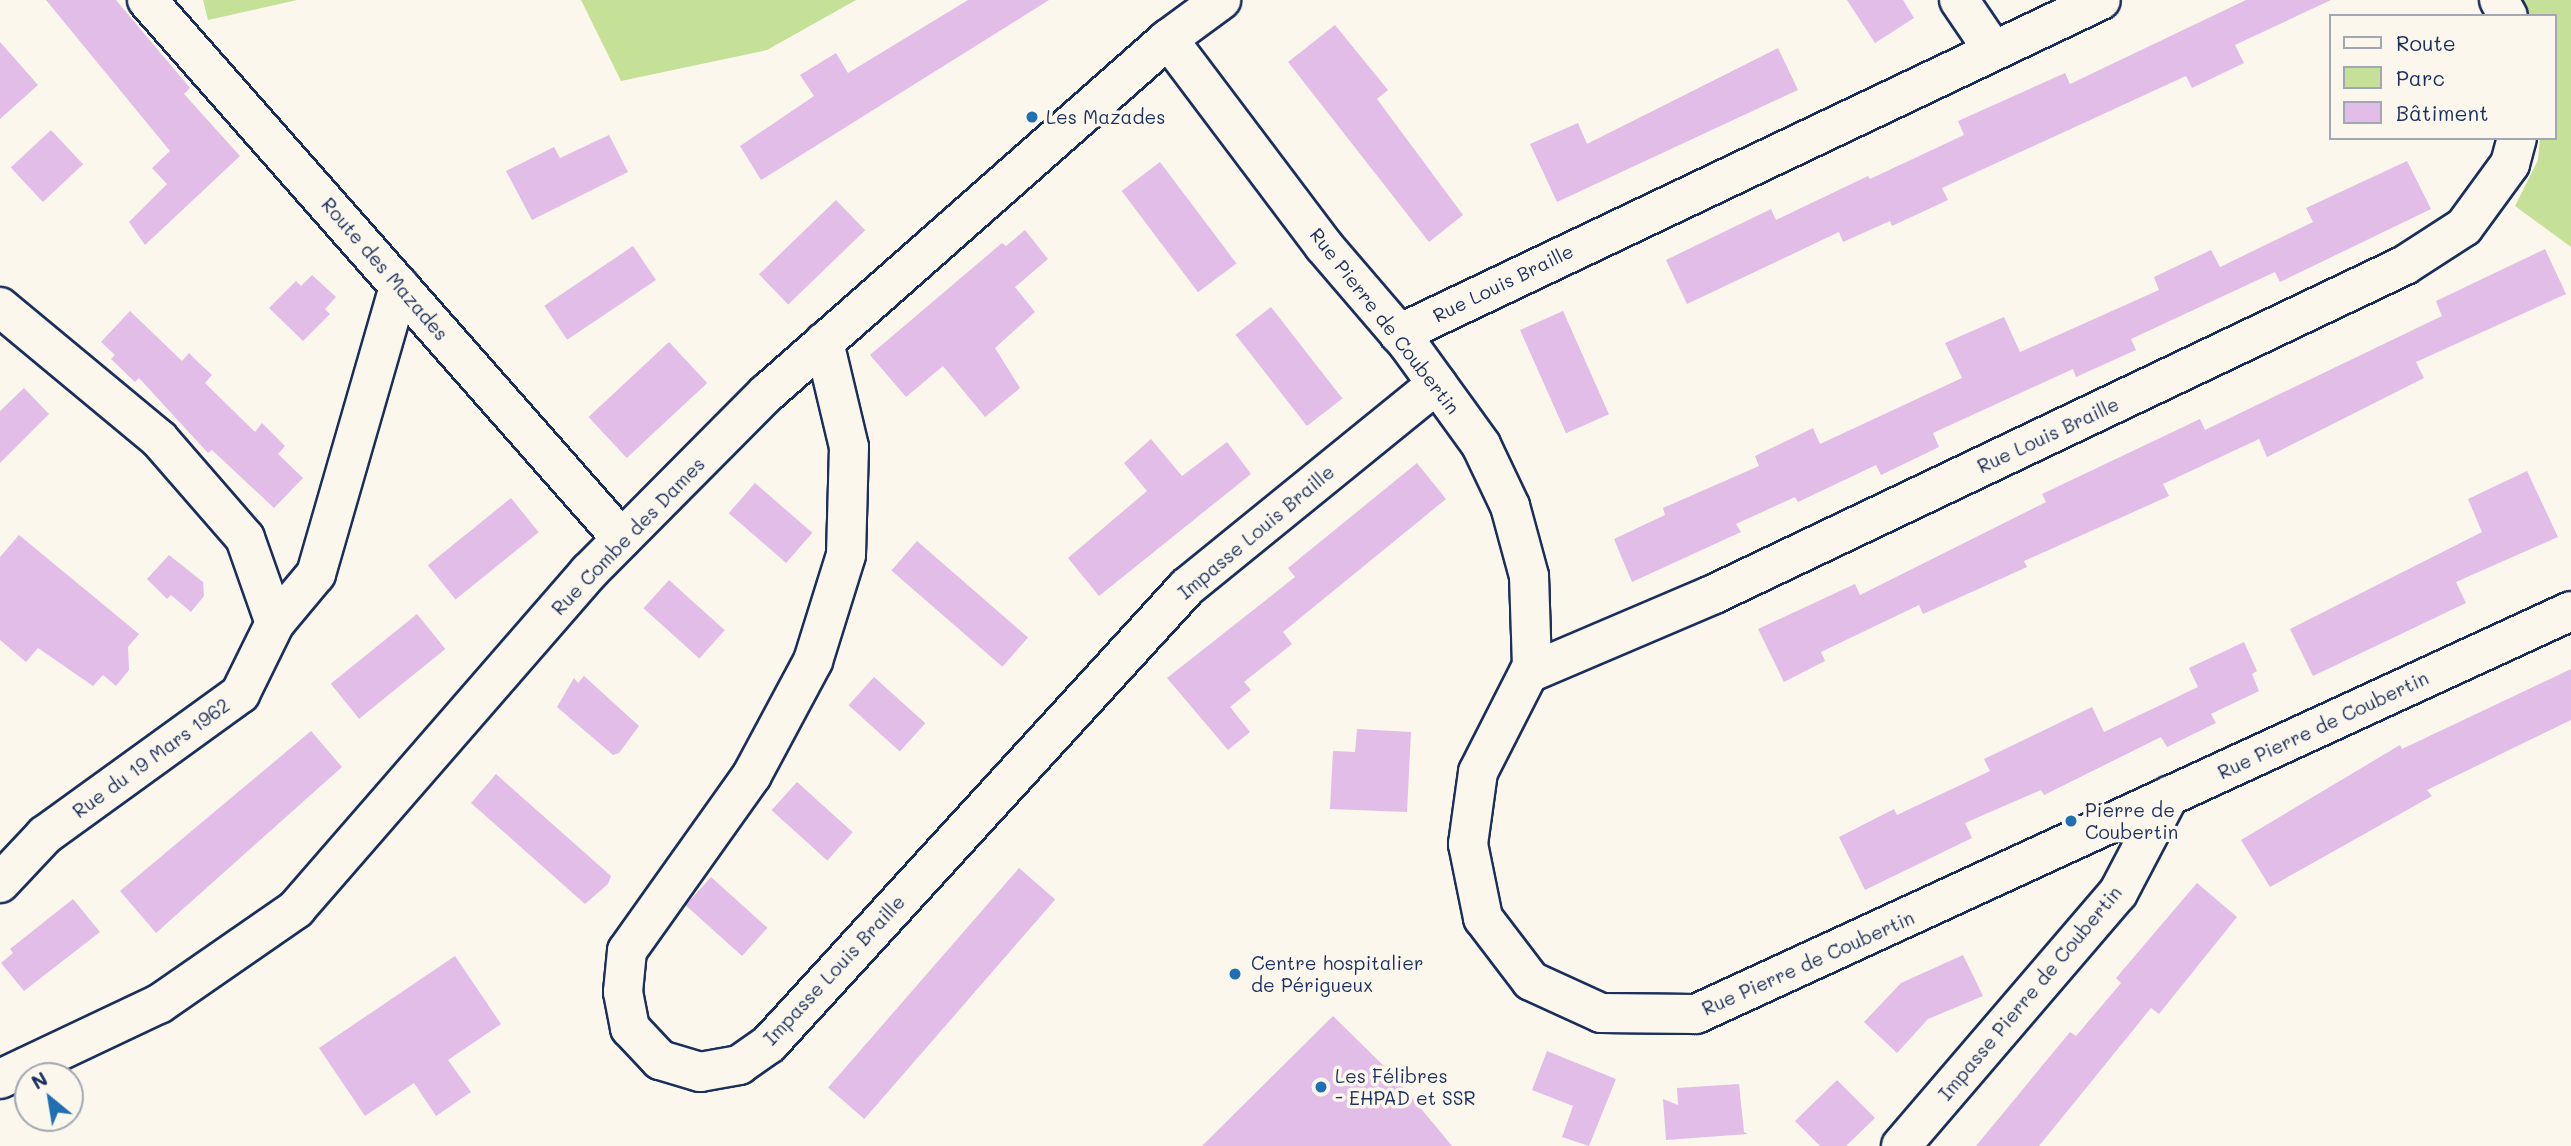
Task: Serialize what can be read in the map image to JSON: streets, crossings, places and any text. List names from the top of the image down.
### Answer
{
  "streets": {
    "street": [
      "Route des Mazades",
      "Rue Louis Braille",
      "Rue Pierre de Coubertin",
      "Impasse Louis Braille",
      "Rue Combe des Dames",
      "Rue du 19 Mars 1962",
      "Impasse Pierre de Coubertin"
    ]
  },
  "crossings": [
    ["Route des Mazades", "Rue Combe des Dames"],
    ["Route des Mazades", "Rue du 19 Mars 1962"],
    ["Rue Louis Braille", "Rue Pierre de Coubertin"],
    ["Rue Pierre de Coubertin", "Impasse Louis Braille"],
    ["Rue Pierre de Coubertin", "Rue Combe des Dames"],
    ["Rue Pierre de Coubertin", "Impasse Pierre de Coubertin"],
    ["Impasse Louis Braille", "Rue Combe des Dames"]
  ],
  "places": [
    "Les Mazades",
    "Pierre de Coubertin",
    "Centre hospitalier de Périgueux",
    "Les Félibres - EHPAD et SSR"
  ],
  "legend": ["Route", "Parc", "Bâtiment"],
  "north": "top left"
}
